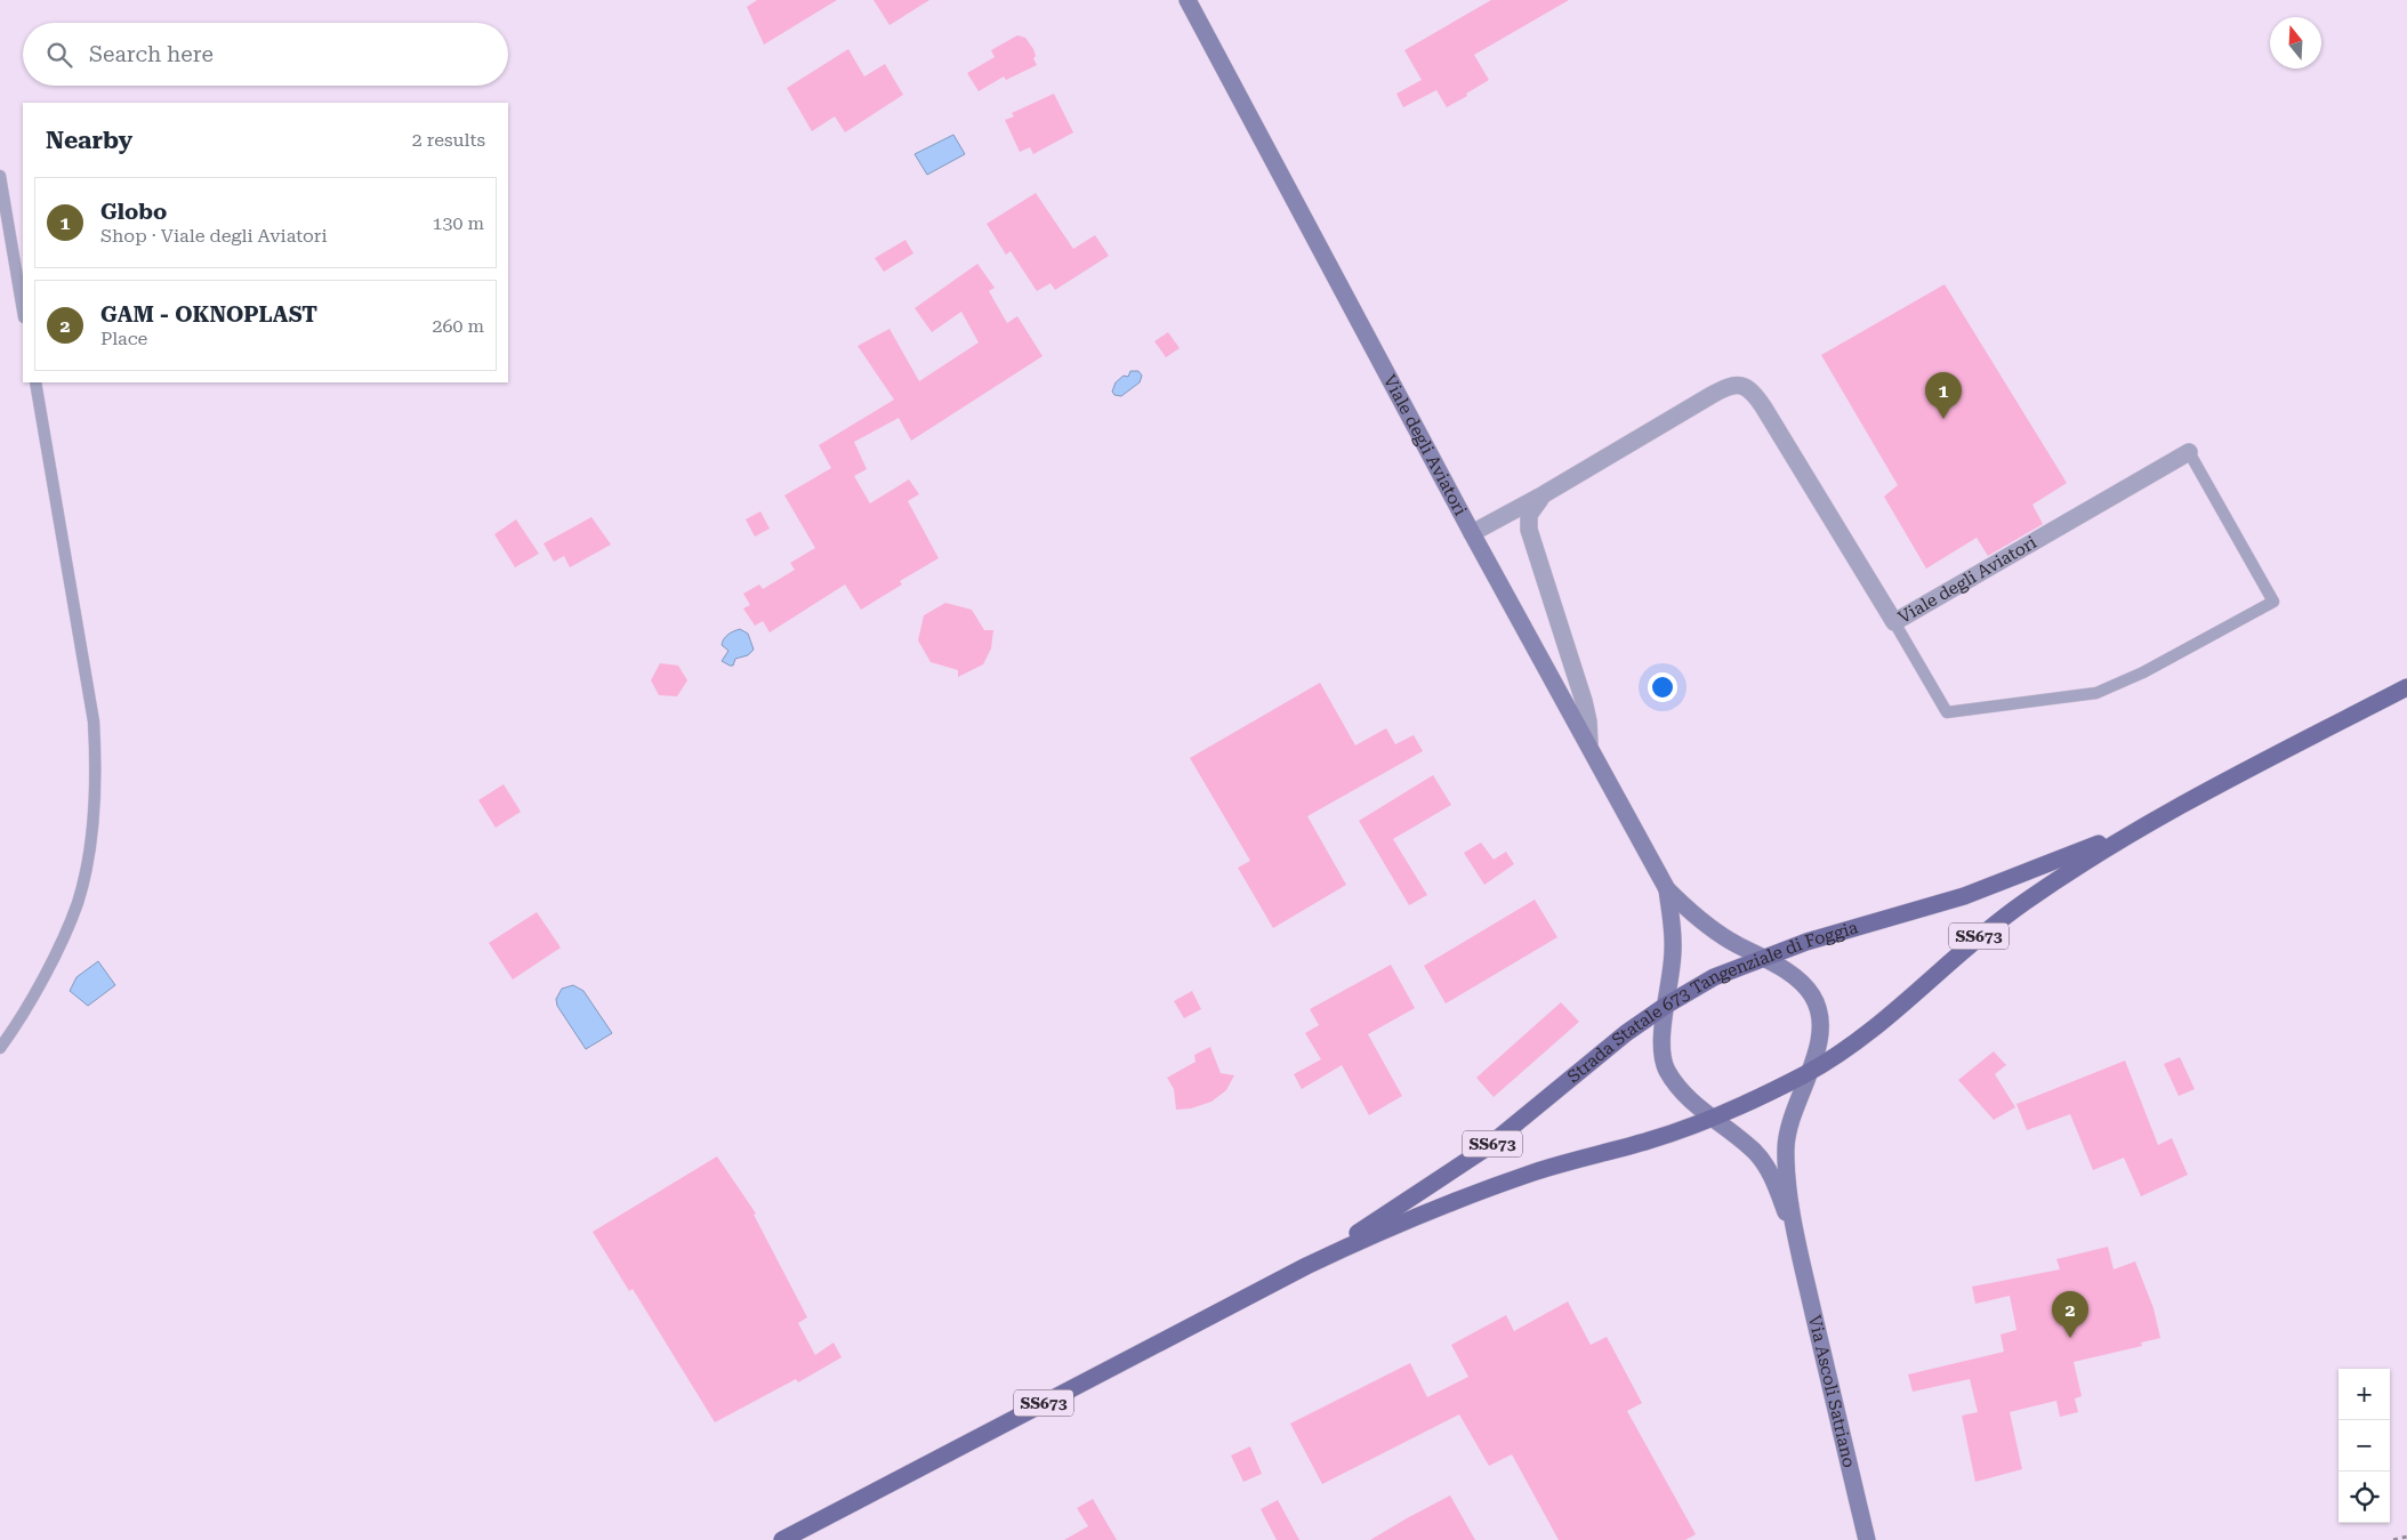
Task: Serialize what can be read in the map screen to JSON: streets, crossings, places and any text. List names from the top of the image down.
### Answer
{
  "streets": {
    "main road": [
      "Viale degli Aviatori",
      "SS673",
      "Strada Statale 673 Tangenziale di Foggia",
      "Via Ascoli Satriano"
    ]
  },
  "crossings": [
    ["Viale degli Aviatori", "Strada Statale 673 Tangenziale di Foggia"],
    ["Viale degli Aviatori", "Via Ascoli Satriano"],
    ["Strada Statale 673 Tangenziale di Foggia", "Via Ascoli Satriano"]
  ],
  "north": "top",
  "page": {
    "search": "Search here",
    "heading": ["Nearby", "2 results"],
    "list": [
      {
        "mark": "1",
        "name": "Globo",
        "note": "Shop · Viale degli Aviatori",
        "value": "130 m"
      },
      {
        "mark": "2",
        "name": "GAM - OKNOPLAST",
        "note": "Place",
        "value": "260 m"
      }
    ],
    "pins": ["1", "2"],
    "map_buttons": ["+", "−"]
  }
}
